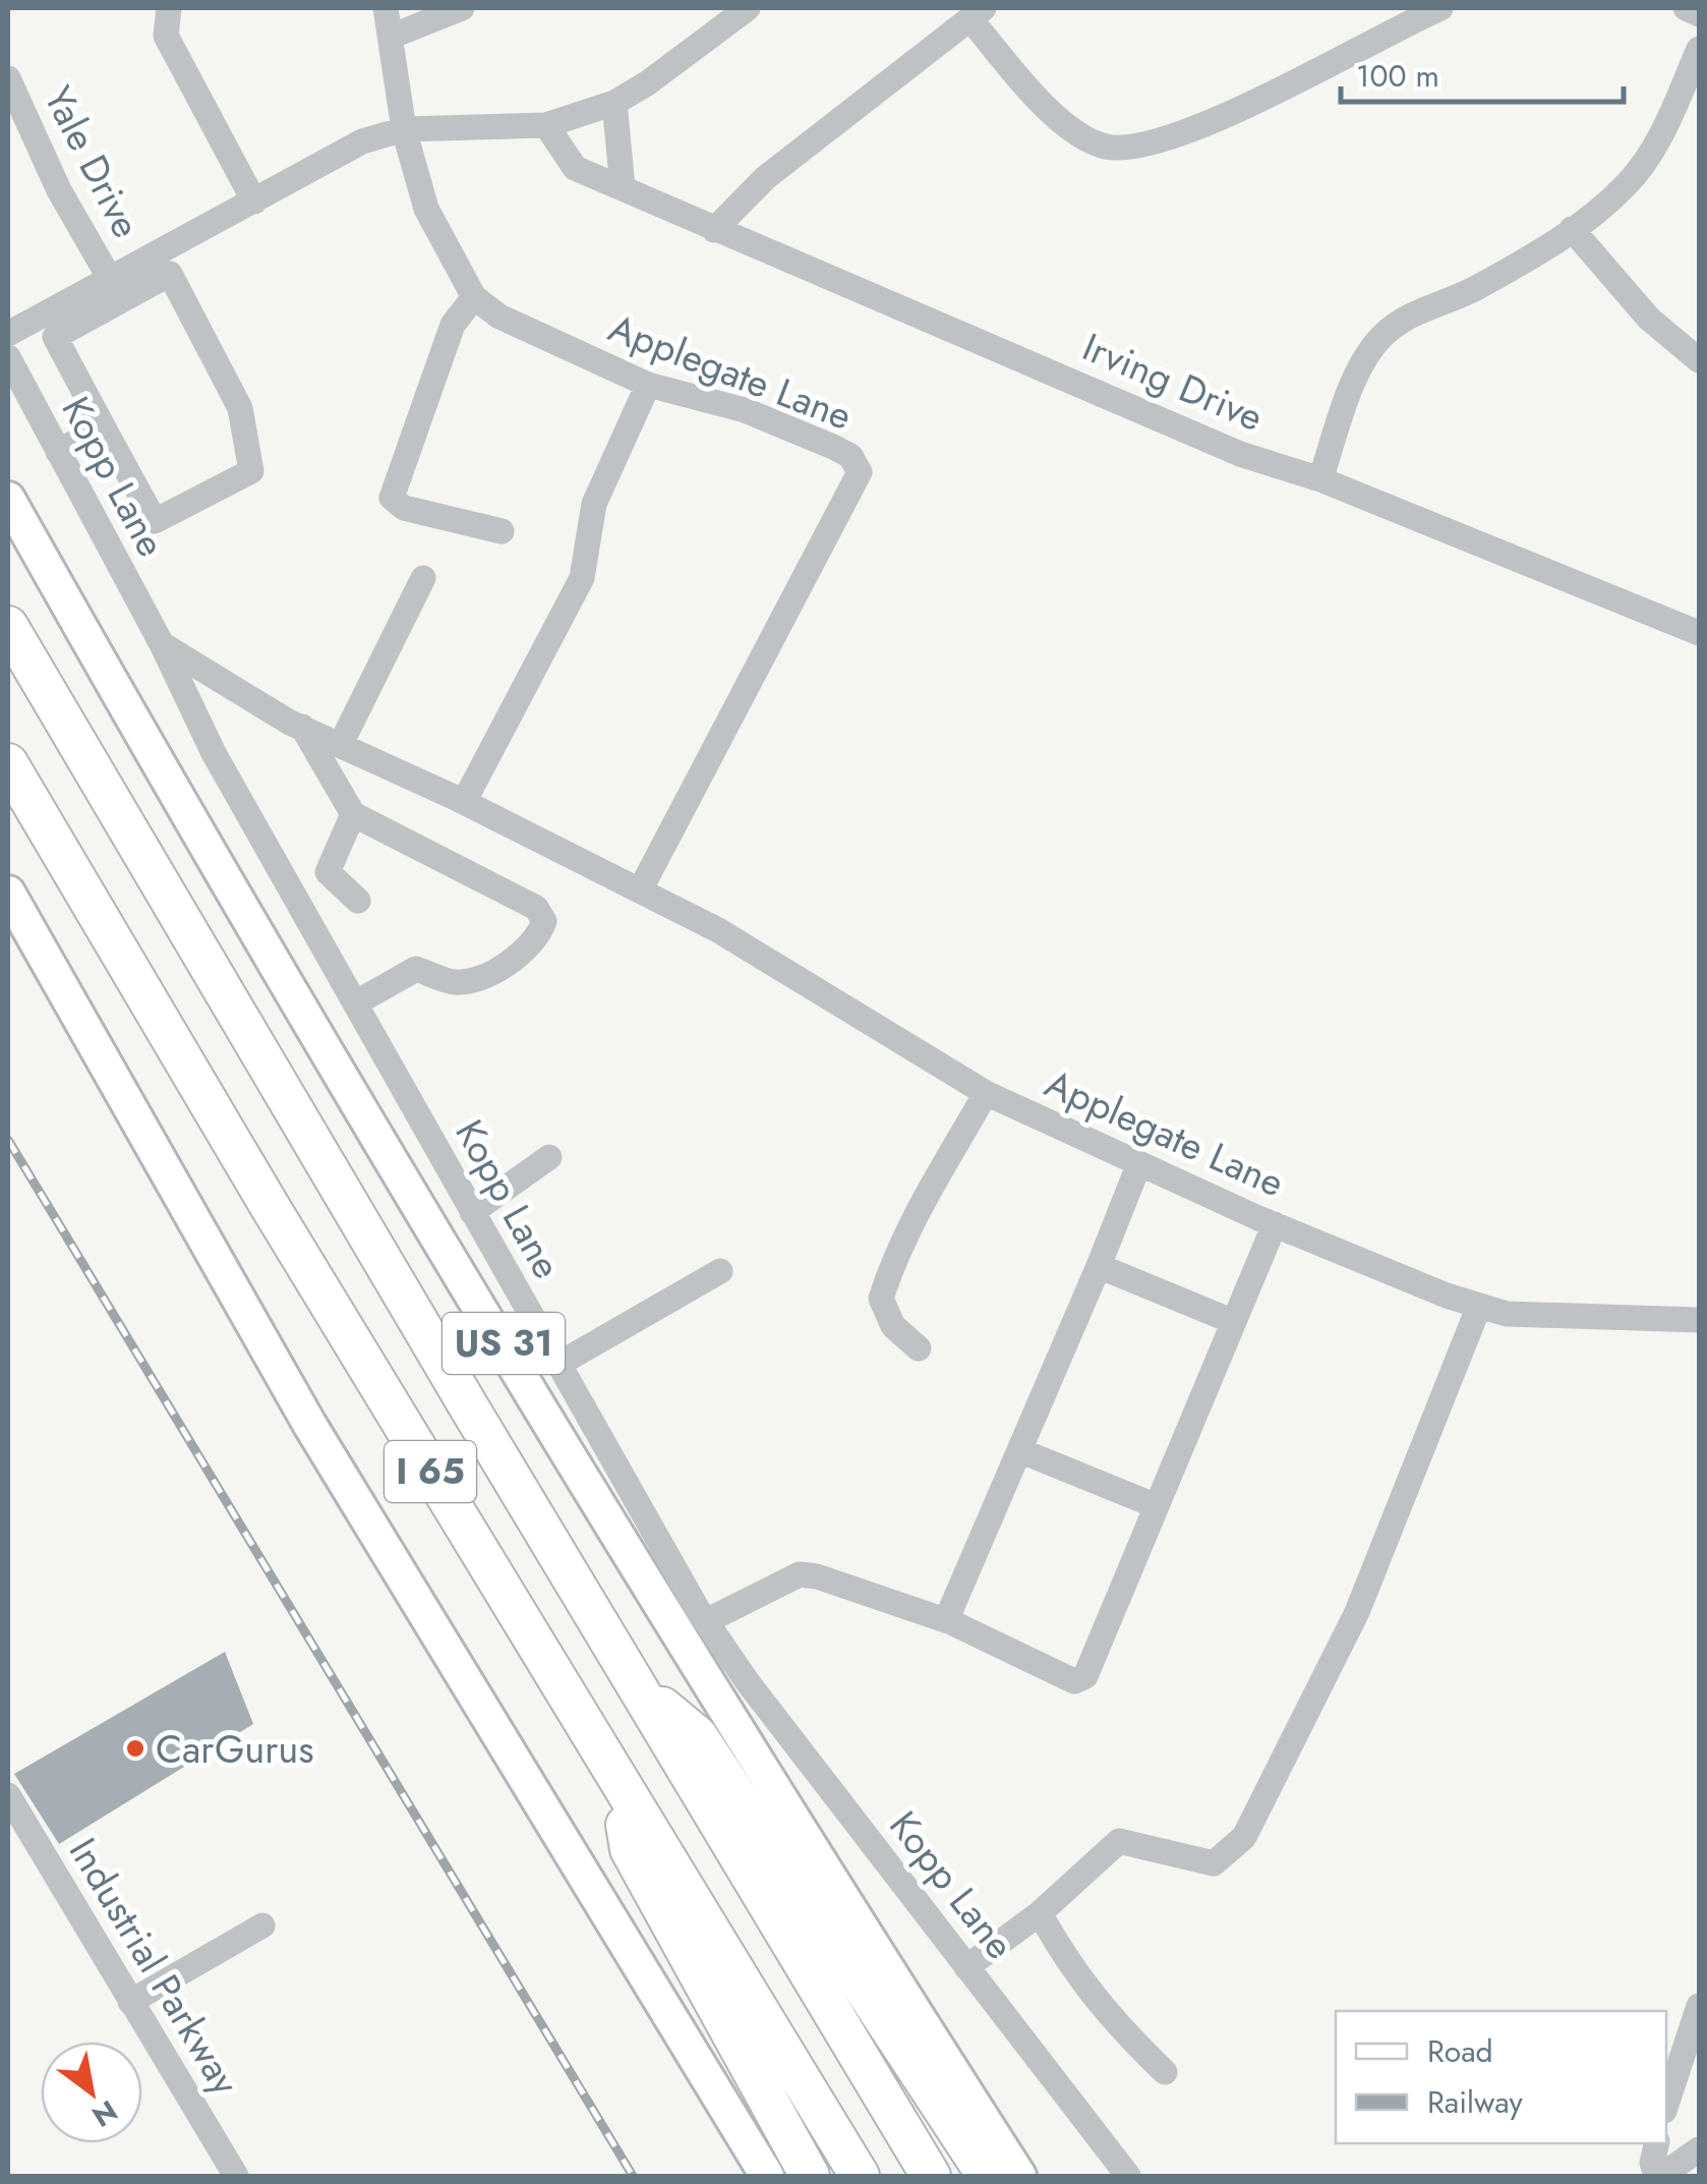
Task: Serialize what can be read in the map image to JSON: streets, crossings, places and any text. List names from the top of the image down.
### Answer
{
  "streets": {
    "highway": ["I 65"],
    "main road": ["US 31"],
    "street": [
      "Yale Drive",
      "Applegate Lane",
      "Irving Drive",
      "Kopp Lane",
      "Industrial Parkway"
    ]
  },
  "crossings": [
    ["Applegate Lane", "Kopp Lane"]
  ],
  "places": ["CarGurus"],
  "legend": ["Road", "Railway"],
  "scale_bar": "100 m",
  "north": "bottom right"
}
